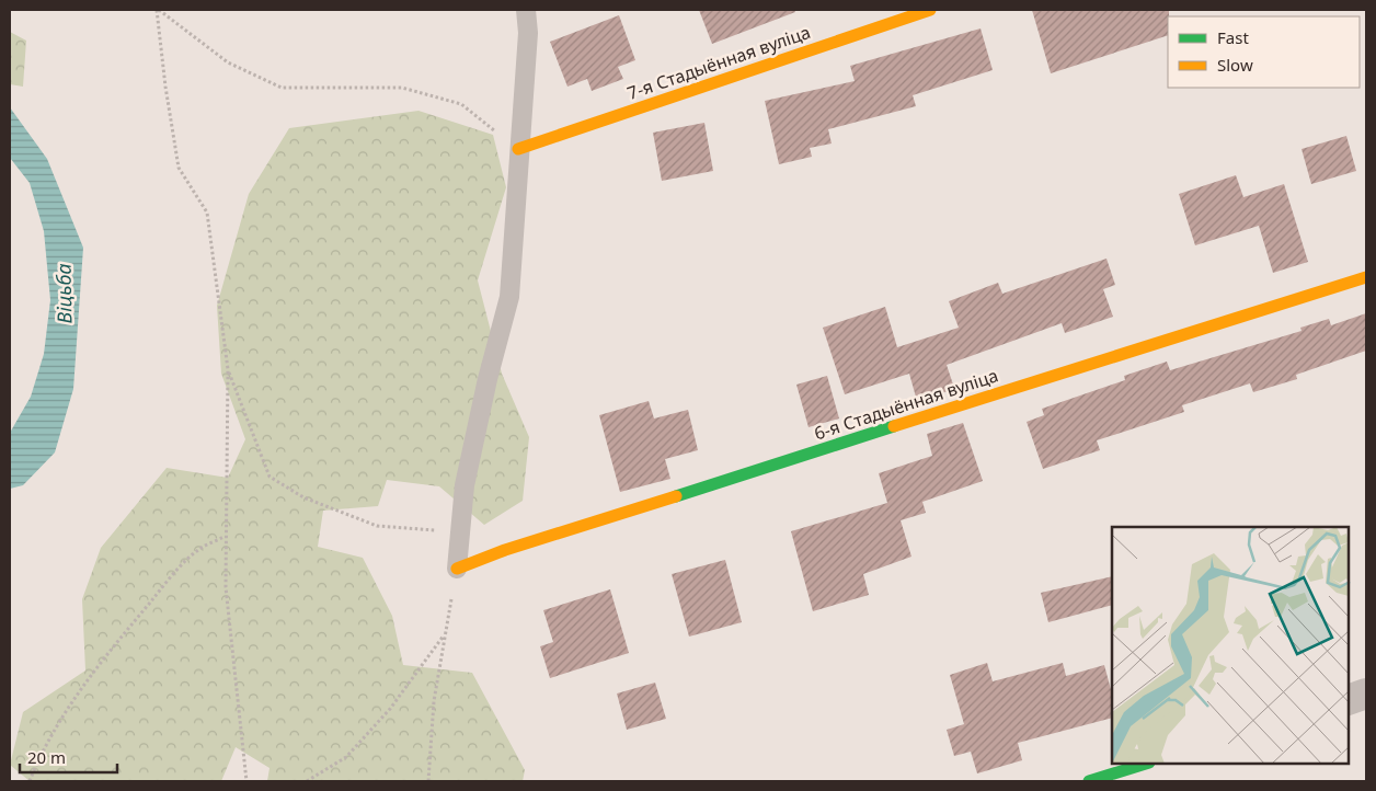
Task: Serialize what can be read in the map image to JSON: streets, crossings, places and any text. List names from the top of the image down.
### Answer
{
  "streets": {
    "street": ["7-я Стадыённая вуліца", "6-я Стадыённая вуліца"]
  },
  "water": ["Віцьба"],
  "legend": ["Fast", "Slow"],
  "scale_bar": "20 m"
}
